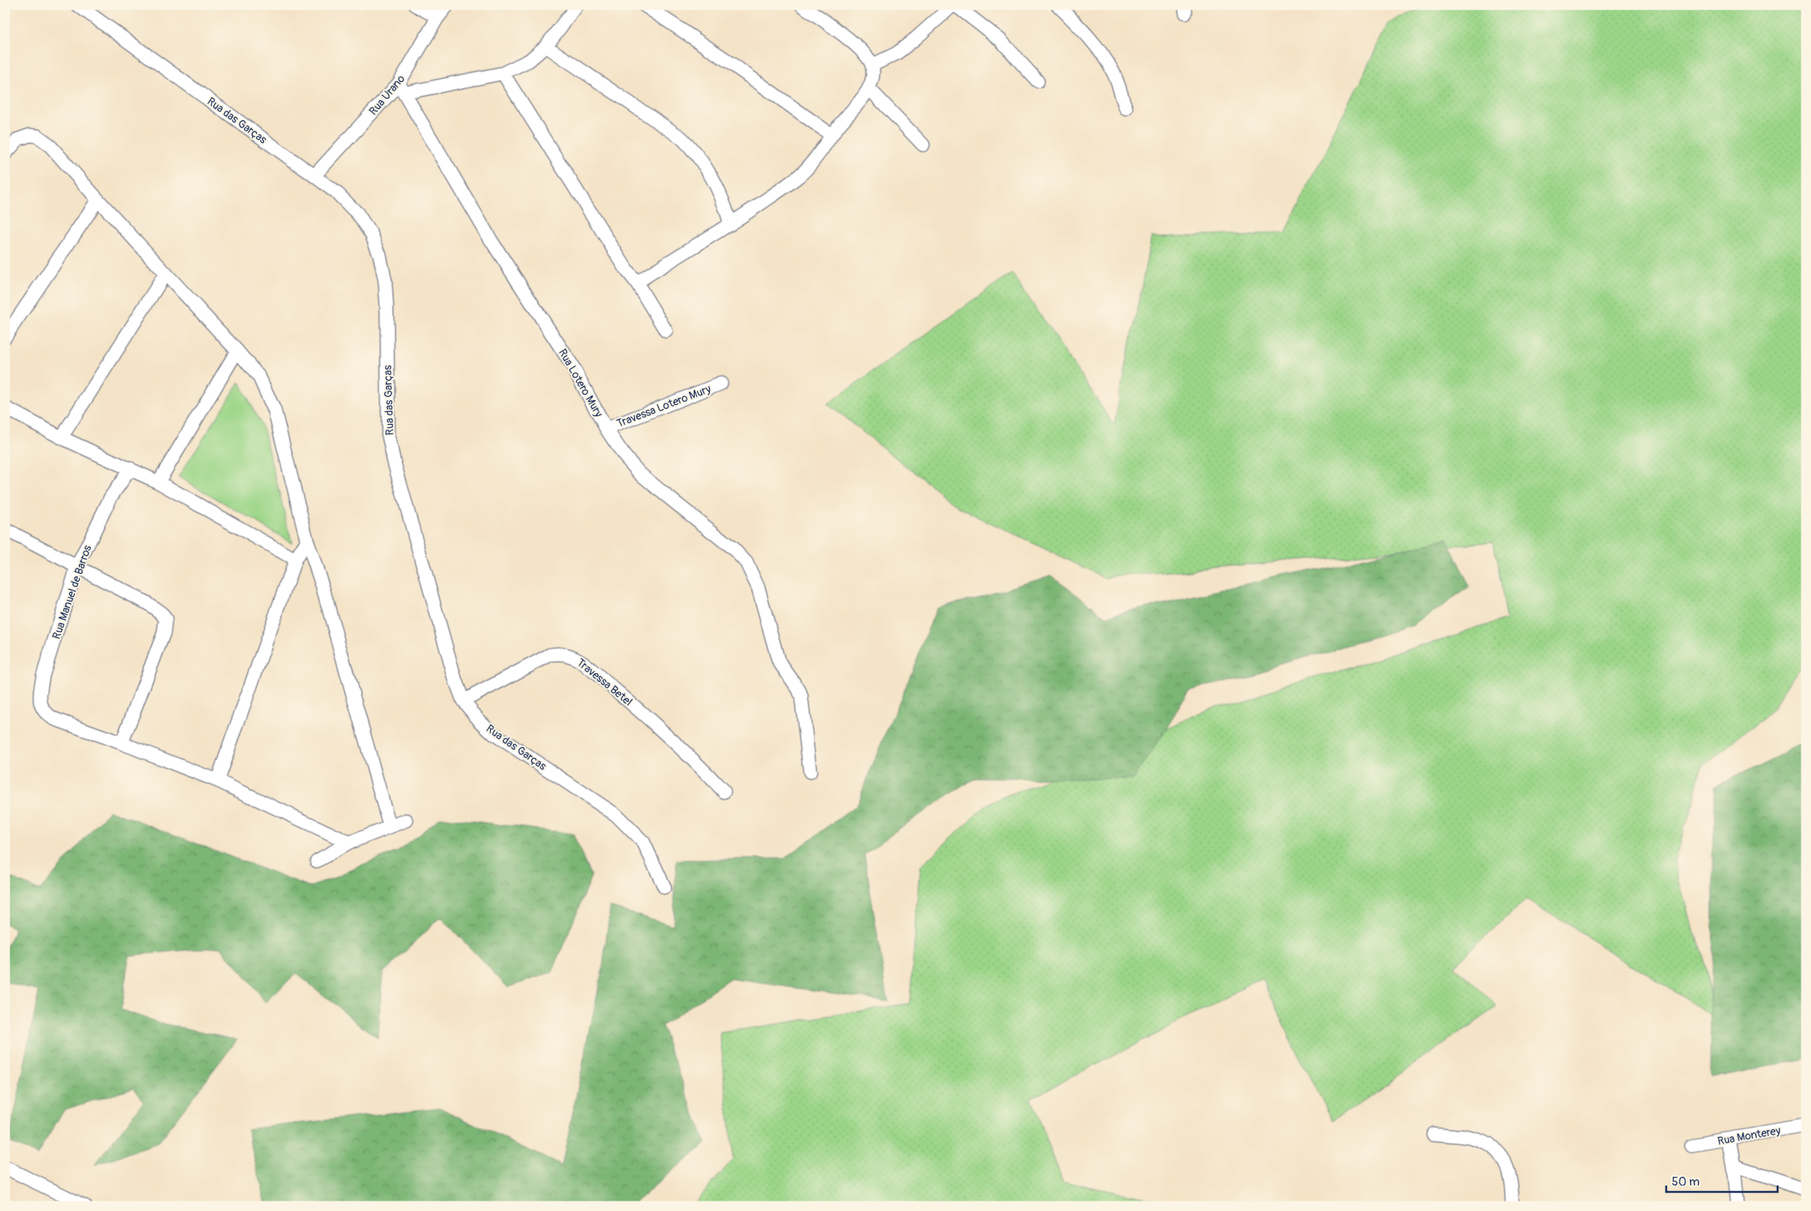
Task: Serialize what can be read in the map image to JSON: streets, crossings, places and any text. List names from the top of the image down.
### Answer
{
  "streets": {
    "street": [
      "Rua Urano",
      "Rua das Garças",
      "Rua Lotero Mury",
      "Travessa Lotero Mury",
      "Rua Manuel de Barros",
      "Travessa Betel",
      "Rua Monterey"
    ]
  },
  "crossings": [
    ["Rua Urano", "Rua das Garças"],
    ["Rua Urano", "Rua Lotero Mury"],
    ["Rua das Garças", "Travessa Betel"],
    ["Rua Lotero Mury", "Travessa Lotero Mury"]
  ],
  "scale_bar": "50 m"
}
